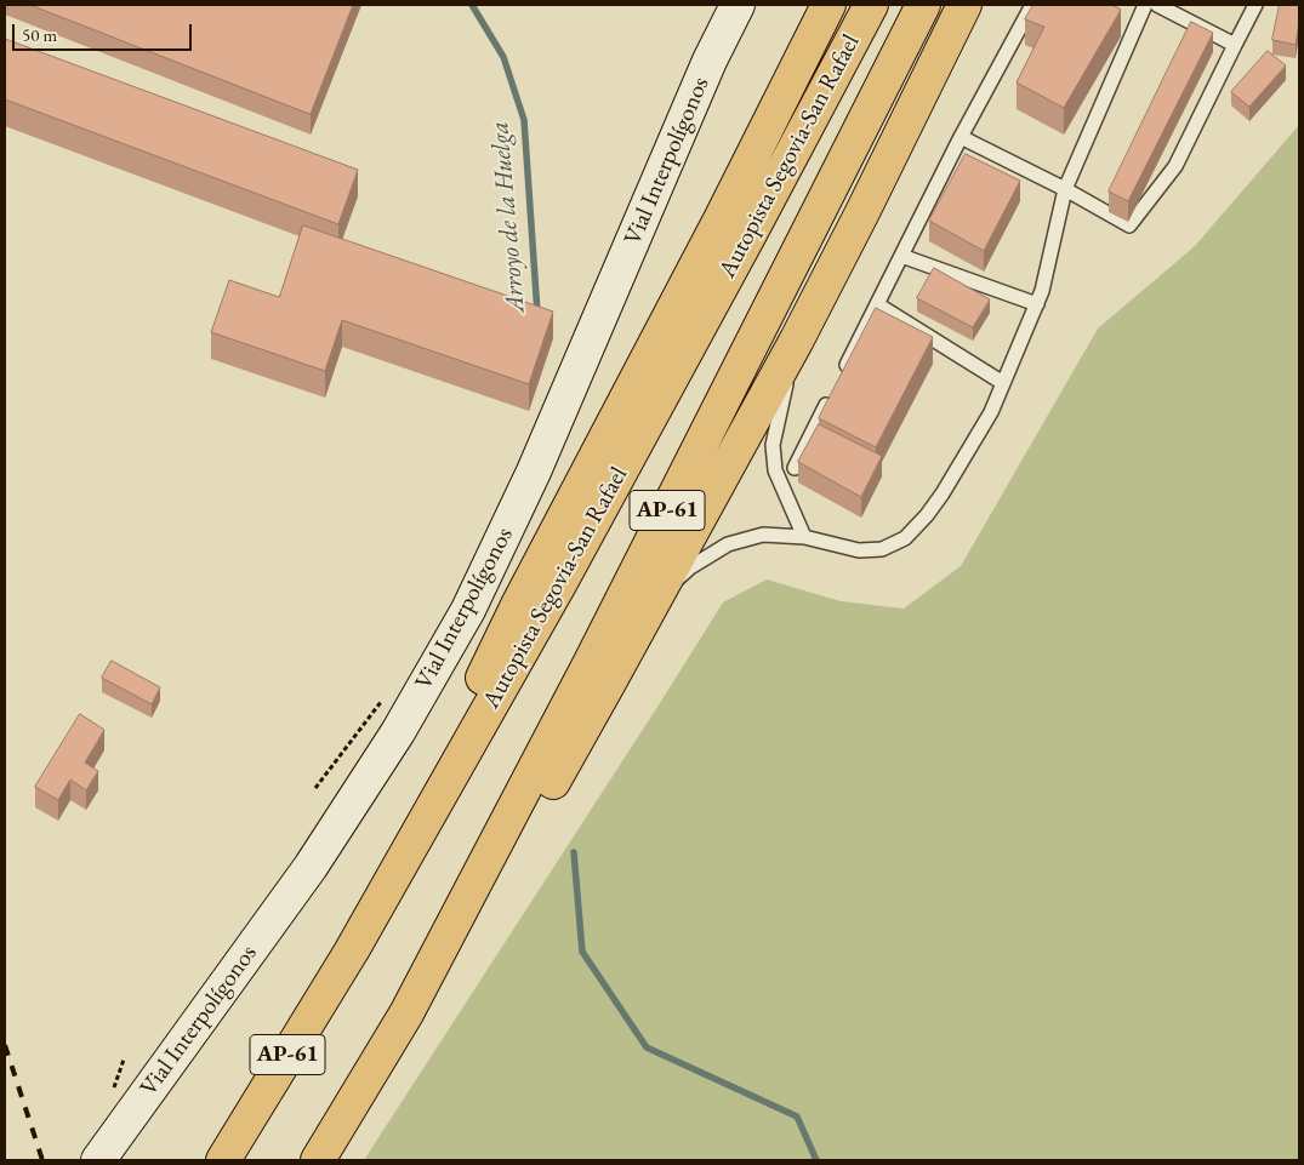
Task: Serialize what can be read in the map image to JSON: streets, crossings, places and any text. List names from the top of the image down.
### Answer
{
  "streets": {
    "highway": ["Autopista Segovia-San Rafael", "AP-61"],
    "main road": ["Vial Interpolígonos"]
  },
  "water": ["Arroyo de la Huelga"],
  "scale_bar": "50 m"
}
